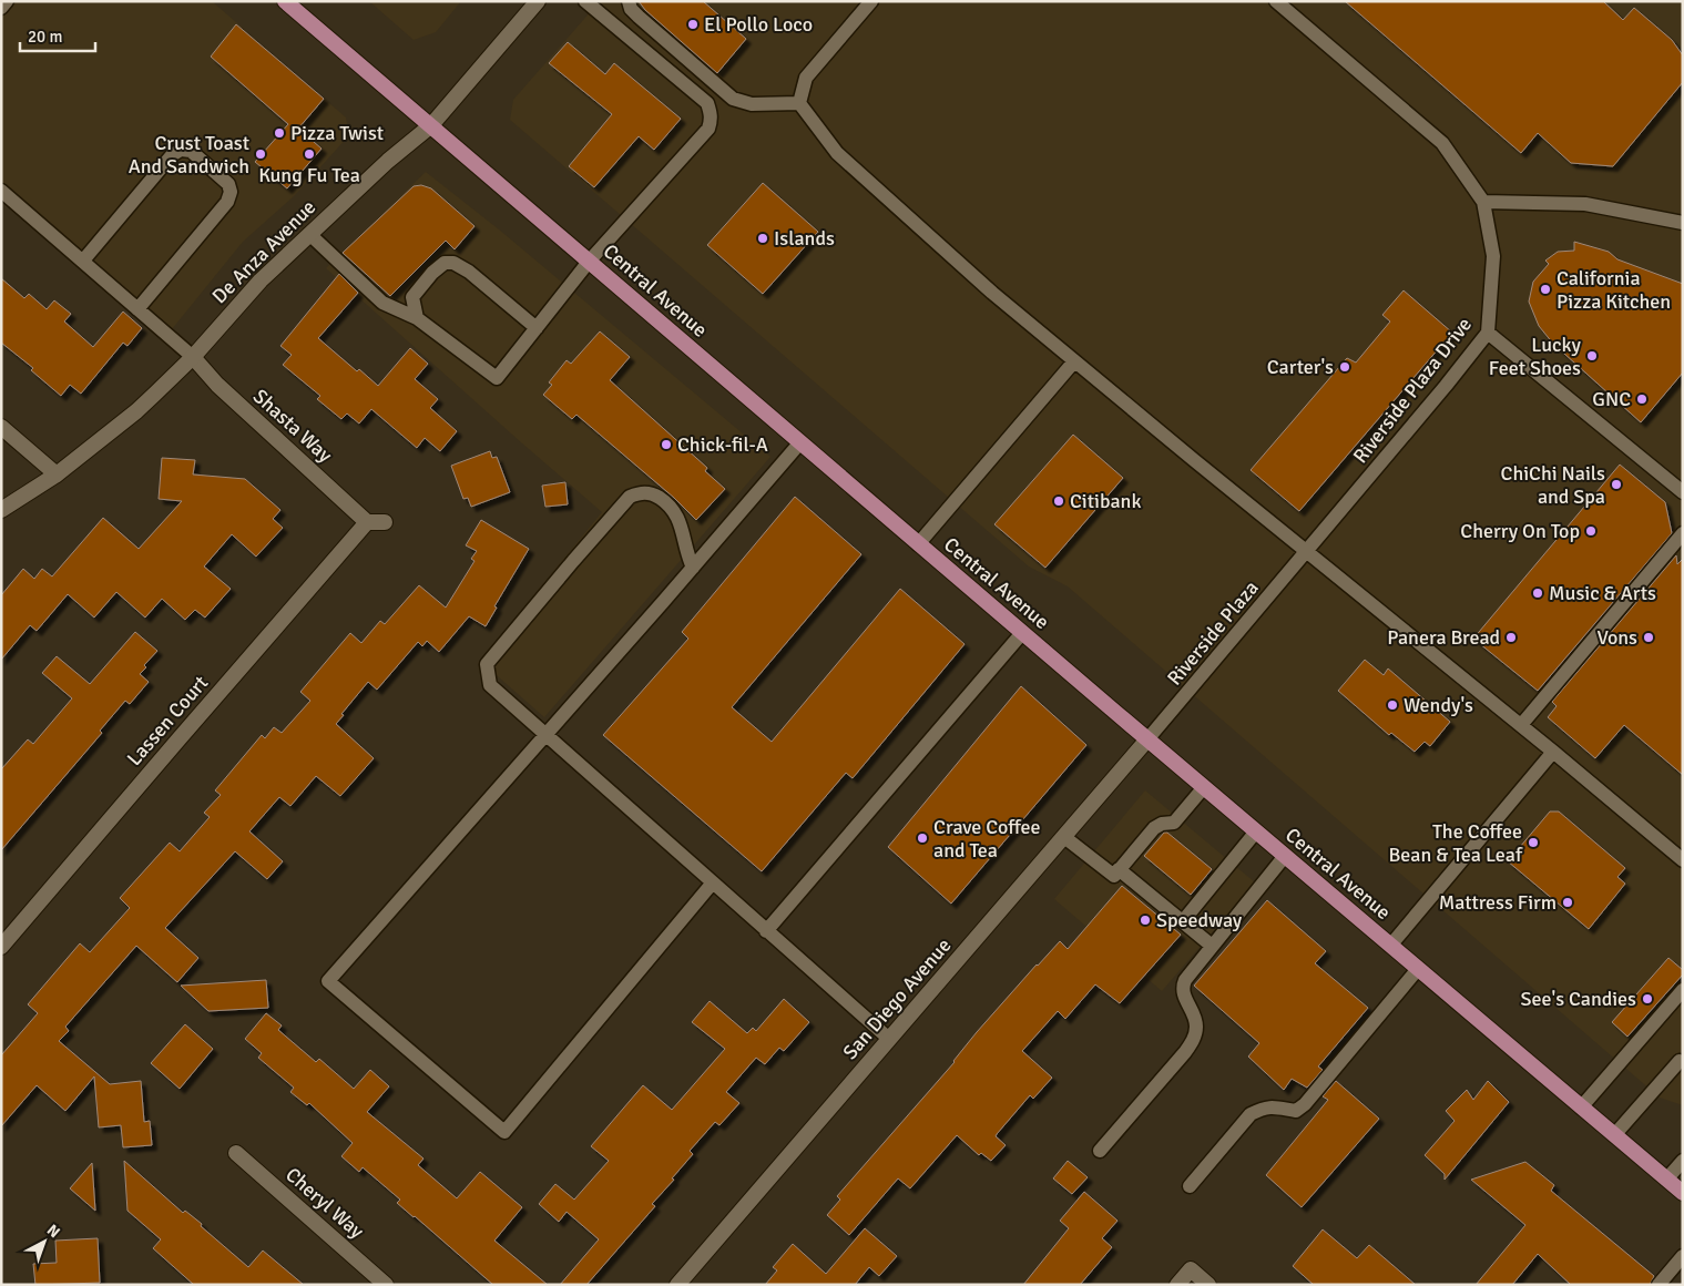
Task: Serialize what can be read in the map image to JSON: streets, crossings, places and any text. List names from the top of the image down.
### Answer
{
  "streets": {
    "main road": ["Central Avenue"],
    "street": [
      "De Anza Avenue",
      "Shasta Way",
      "Lassen Court",
      "San Diego Avenue",
      "Cheryl Way"
    ],
    "lane": ["Riverside Plaza Drive", "Riverside Plaza"]
  },
  "crossings": [
    ["De Anza Avenue", "Central Avenue"],
    ["De Anza Avenue", "Shasta Way"],
    ["Central Avenue", "Riverside Plaza"],
    ["Central Avenue", "San Diego Avenue"],
    ["Riverside Plaza Drive", "Riverside Plaza"],
    ["Shasta Way", "Lassen Court"],
    ["Riverside Plaza", "San Diego Avenue"]
  ],
  "places": [
    "El Pollo Loco",
    "Pizza Twist",
    "Crust Toast And Sandwich",
    "Kung Fu Tea",
    "Islands",
    "California Pizza Kitchen",
    "Lucky Feet Shoes",
    "Carter's",
    "GNC",
    "Chick-fil-A",
    "ChiChi Nails and Spa",
    "Citibank",
    "Cherry On Top",
    "Music & Arts",
    "Panera Bread",
    "Vons",
    "Wendy's",
    "Crave Coffee and Tea",
    "The Coffee Bean & Tea Leaf",
    "Mattress Firm",
    "Speedway",
    "See's Candies"
  ],
  "scale_bar": "20 m",
  "north": "top right"
}
